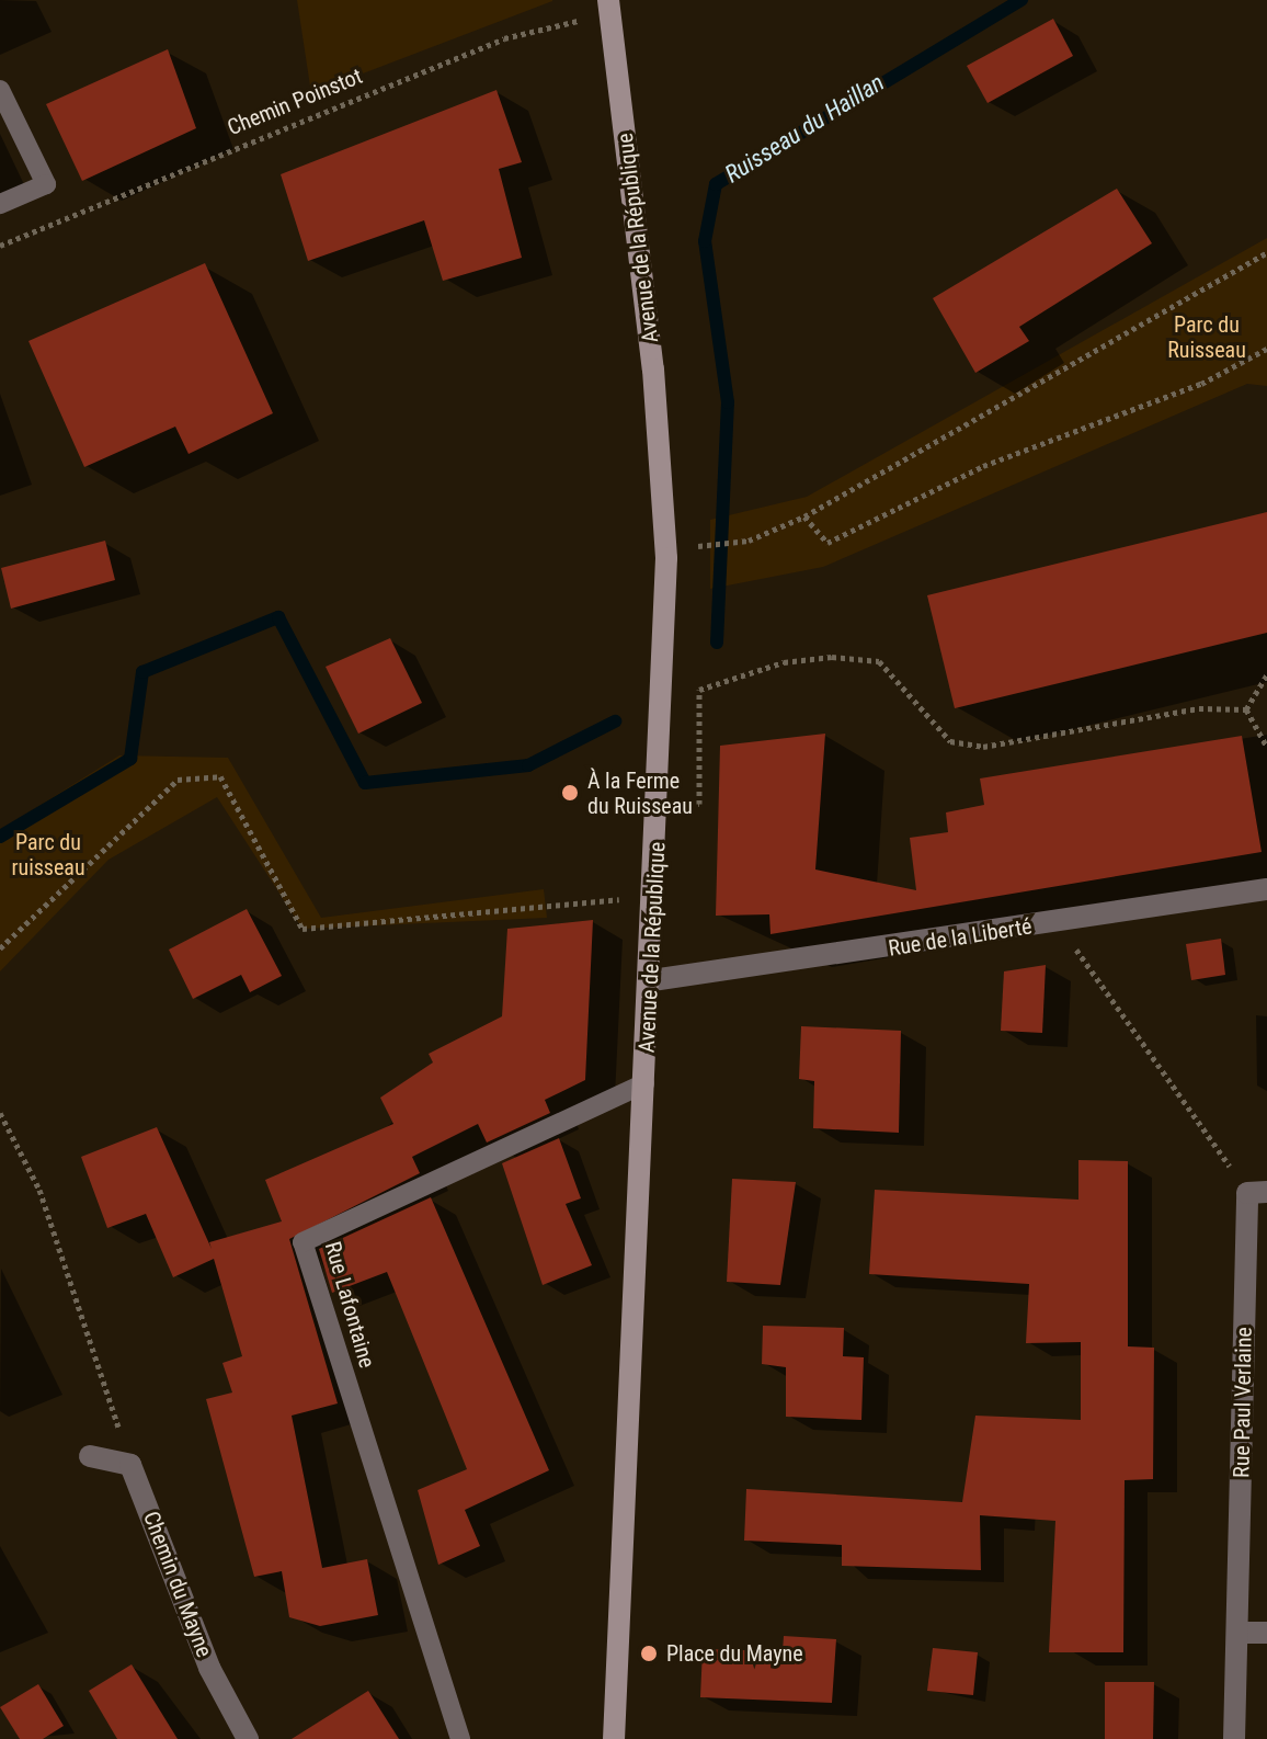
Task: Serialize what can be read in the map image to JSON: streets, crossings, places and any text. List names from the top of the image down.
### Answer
{
  "streets": {
    "street": [
      "Avenue de la République",
      "Rue de la Liberté",
      "Rue Paul Verlaine",
      "Chemin du Mayne"
    ],
    "lane": ["Rue Lafontaine"],
    "path": ["Chemin Poinstot"]
  },
  "crossings": [
    ["Chemin Poinstot", "Avenue de la République"],
    ["Avenue de la République", "Rue de la Liberté"],
    ["Avenue de la République", "Rue Lafontaine"]
  ],
  "water": ["Ruisseau du Haillan"],
  "parks": ["Parc du Ruisseau", "Parc du ruisseau"],
  "places": ["À la Ferme du Ruisseau", "Place du Mayne"]
}
